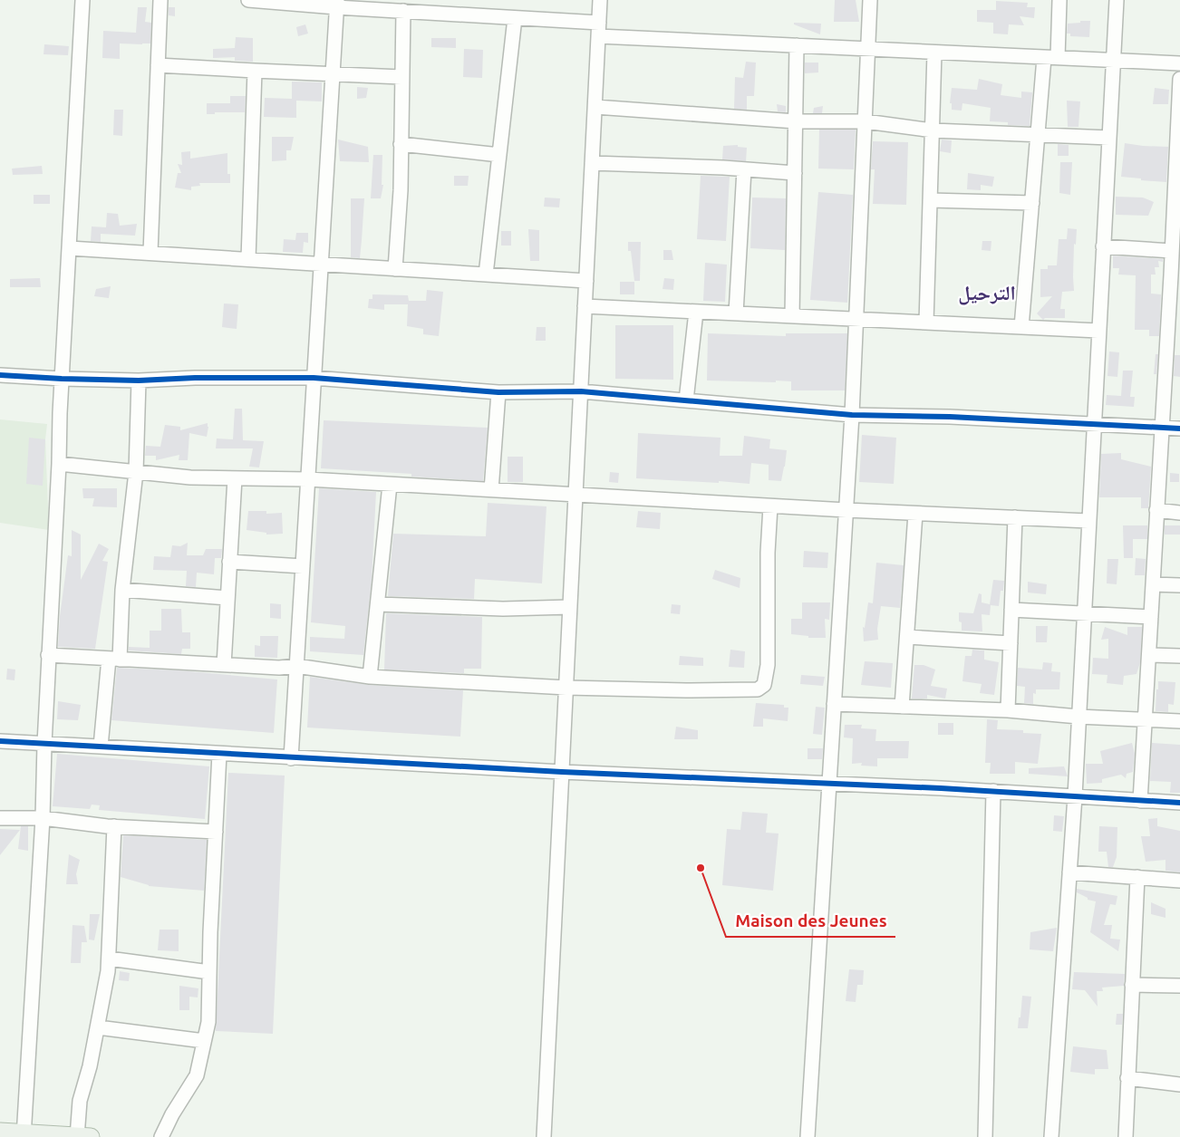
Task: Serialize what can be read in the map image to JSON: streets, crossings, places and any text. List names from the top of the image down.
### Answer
{
  "districts": ["الترحيل"],
  "places": ["Maison des Jeunes"]
}
